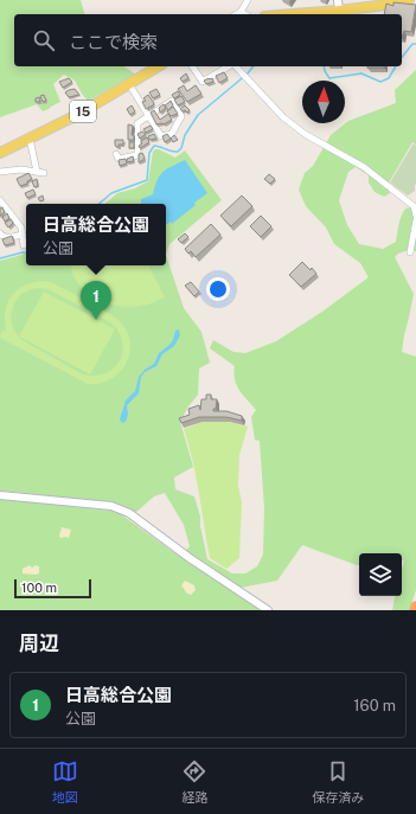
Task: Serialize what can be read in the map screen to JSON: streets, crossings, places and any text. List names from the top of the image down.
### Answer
{
  "streets": {
    "main road": ["15"]
  },
  "scale_bar": "100 m",
  "north": "top",
  "page": {
    "search": "ここで検索",
    "popup": ["日高総合公園", "公園"],
    "pins": "1",
    "scale": "100 m",
    "heading": "周辺",
    "list": [
      {
        "mark": "1",
        "name": "日高総合公園",
        "note": "公園",
        "value": "160 m"
      }
    ],
    "nav": ["地図", "経路", "保存済み"]
  }
}
